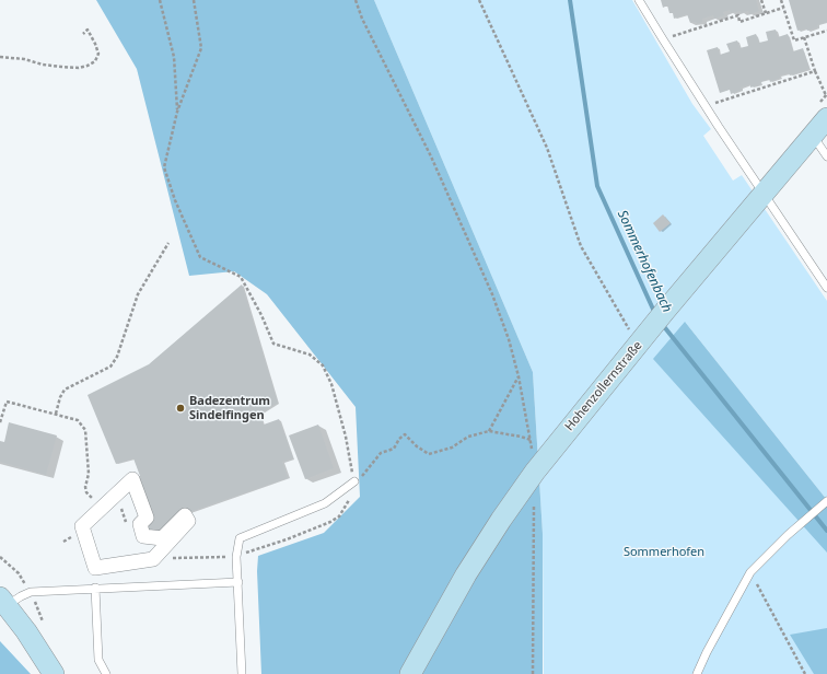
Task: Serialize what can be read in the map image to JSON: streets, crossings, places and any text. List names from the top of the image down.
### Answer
{
  "streets": {
    "street": ["Hohenzollernstraße"]
  },
  "water": ["Sommerhofenbach"],
  "parks": ["Sommerhofen"],
  "places": ["Badezentrum Sindelfingen"]
}
